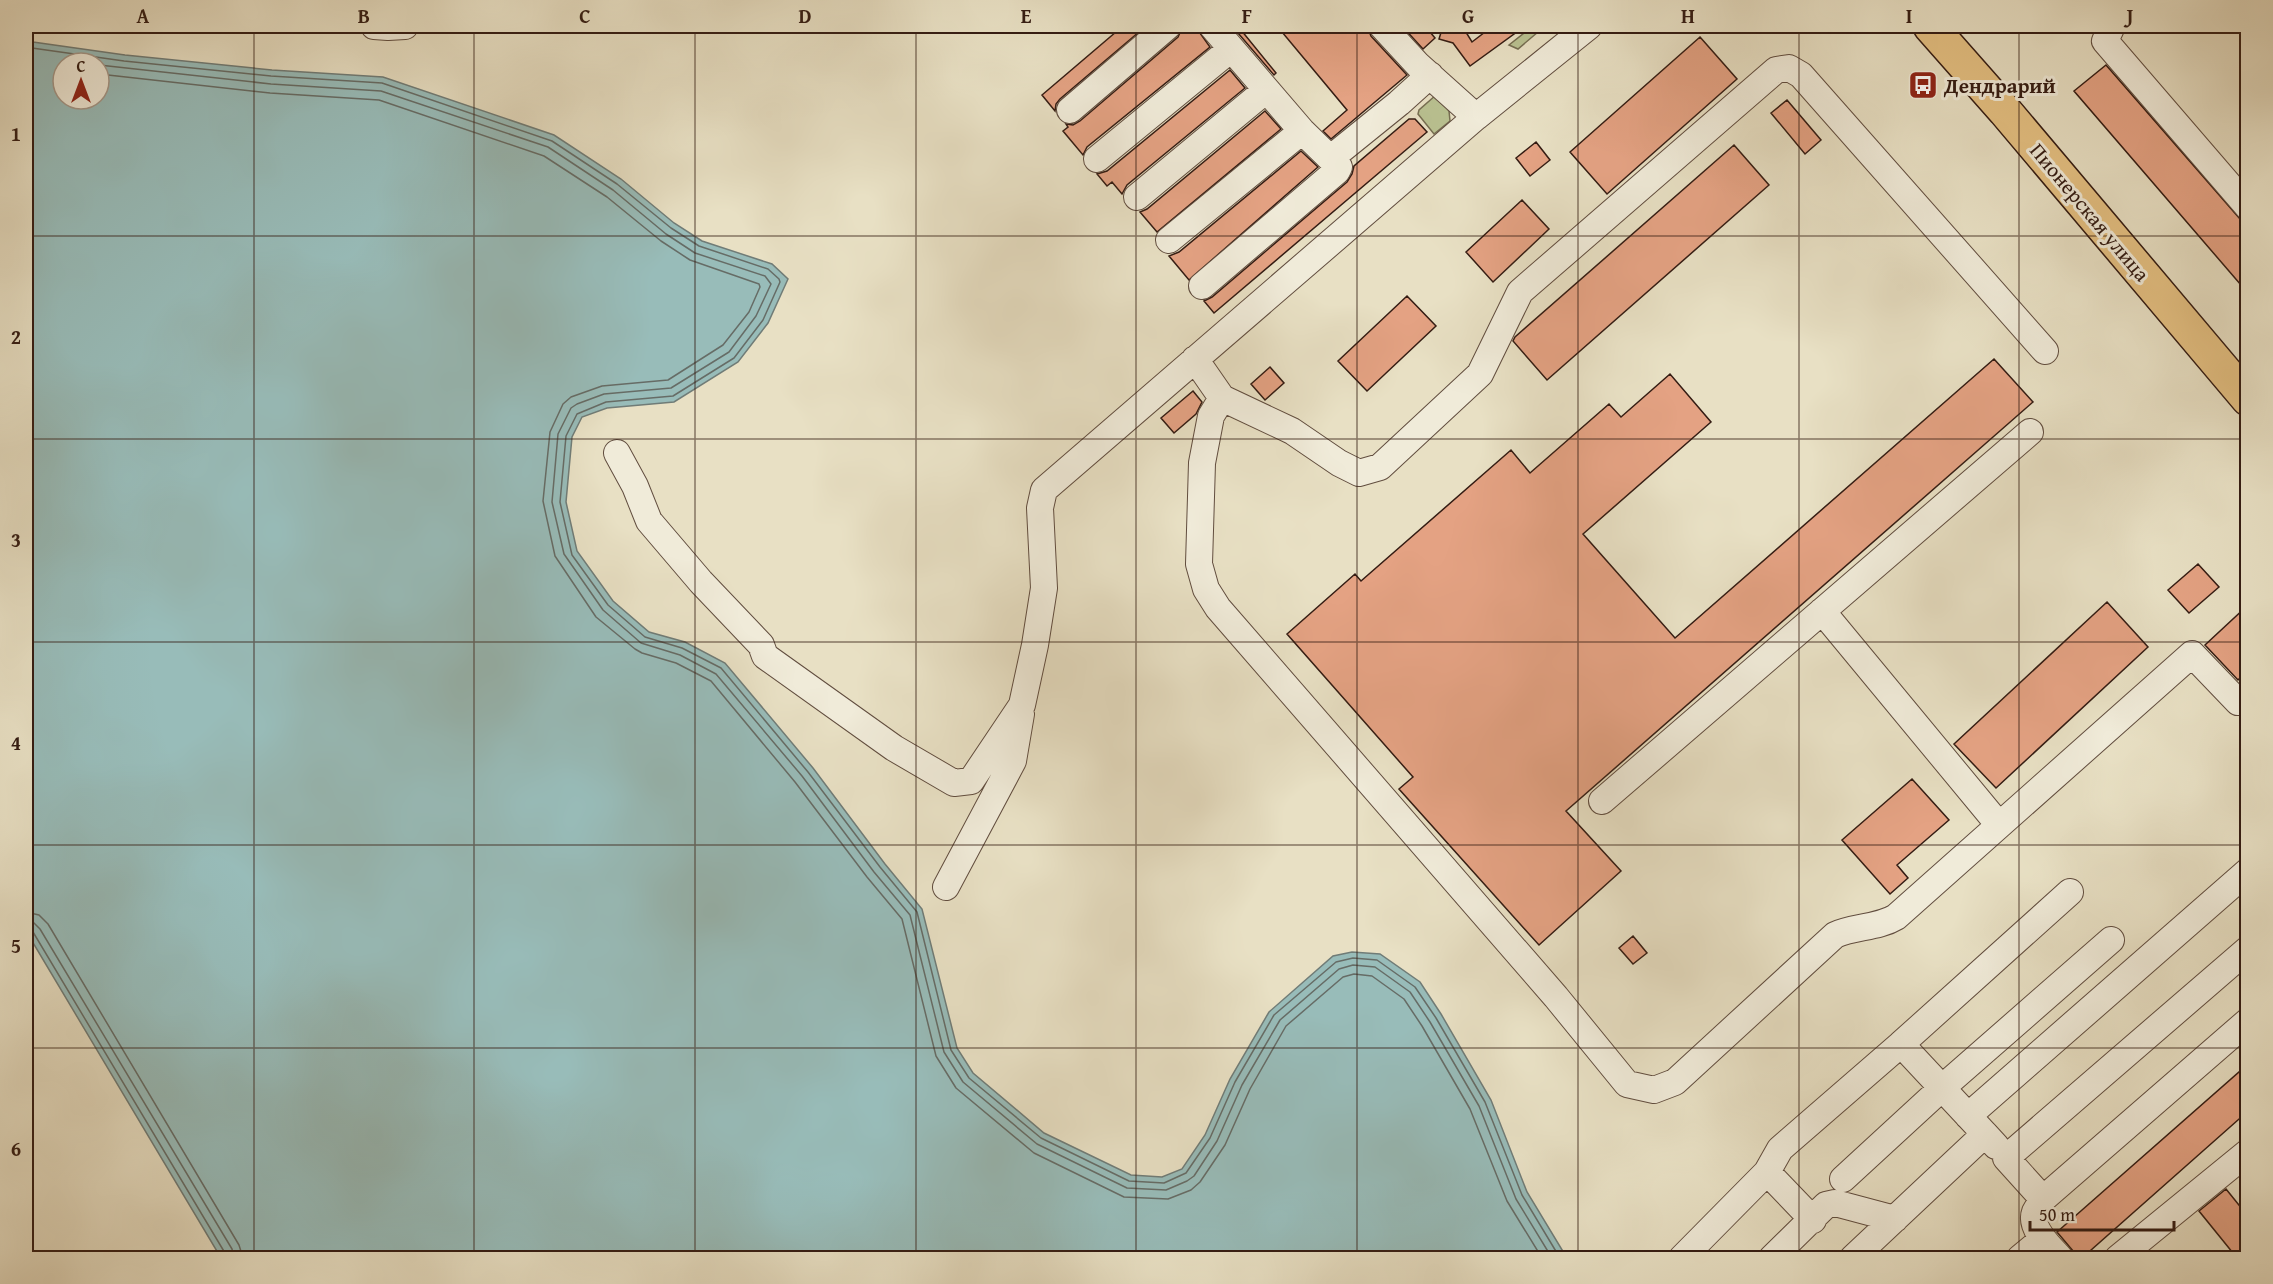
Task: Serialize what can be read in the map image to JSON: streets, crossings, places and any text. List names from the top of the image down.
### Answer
{
  "streets": {
    "main road": ["Пионерская улица"]
  },
  "places": {
    "bus stop": ["Дендрарий"]
  },
  "scale_bar": "50 m",
  "north": "top",
  "grid": {
    "columns": [
      "A",
      "B",
      "C",
      "D",
      "E",
      "F",
      "G",
      "H",
      "I",
      "J"
    ],
    "rows": [
      "1",
      "2",
      "3",
      "4",
      "5",
      "6"
    ]
  }
}
